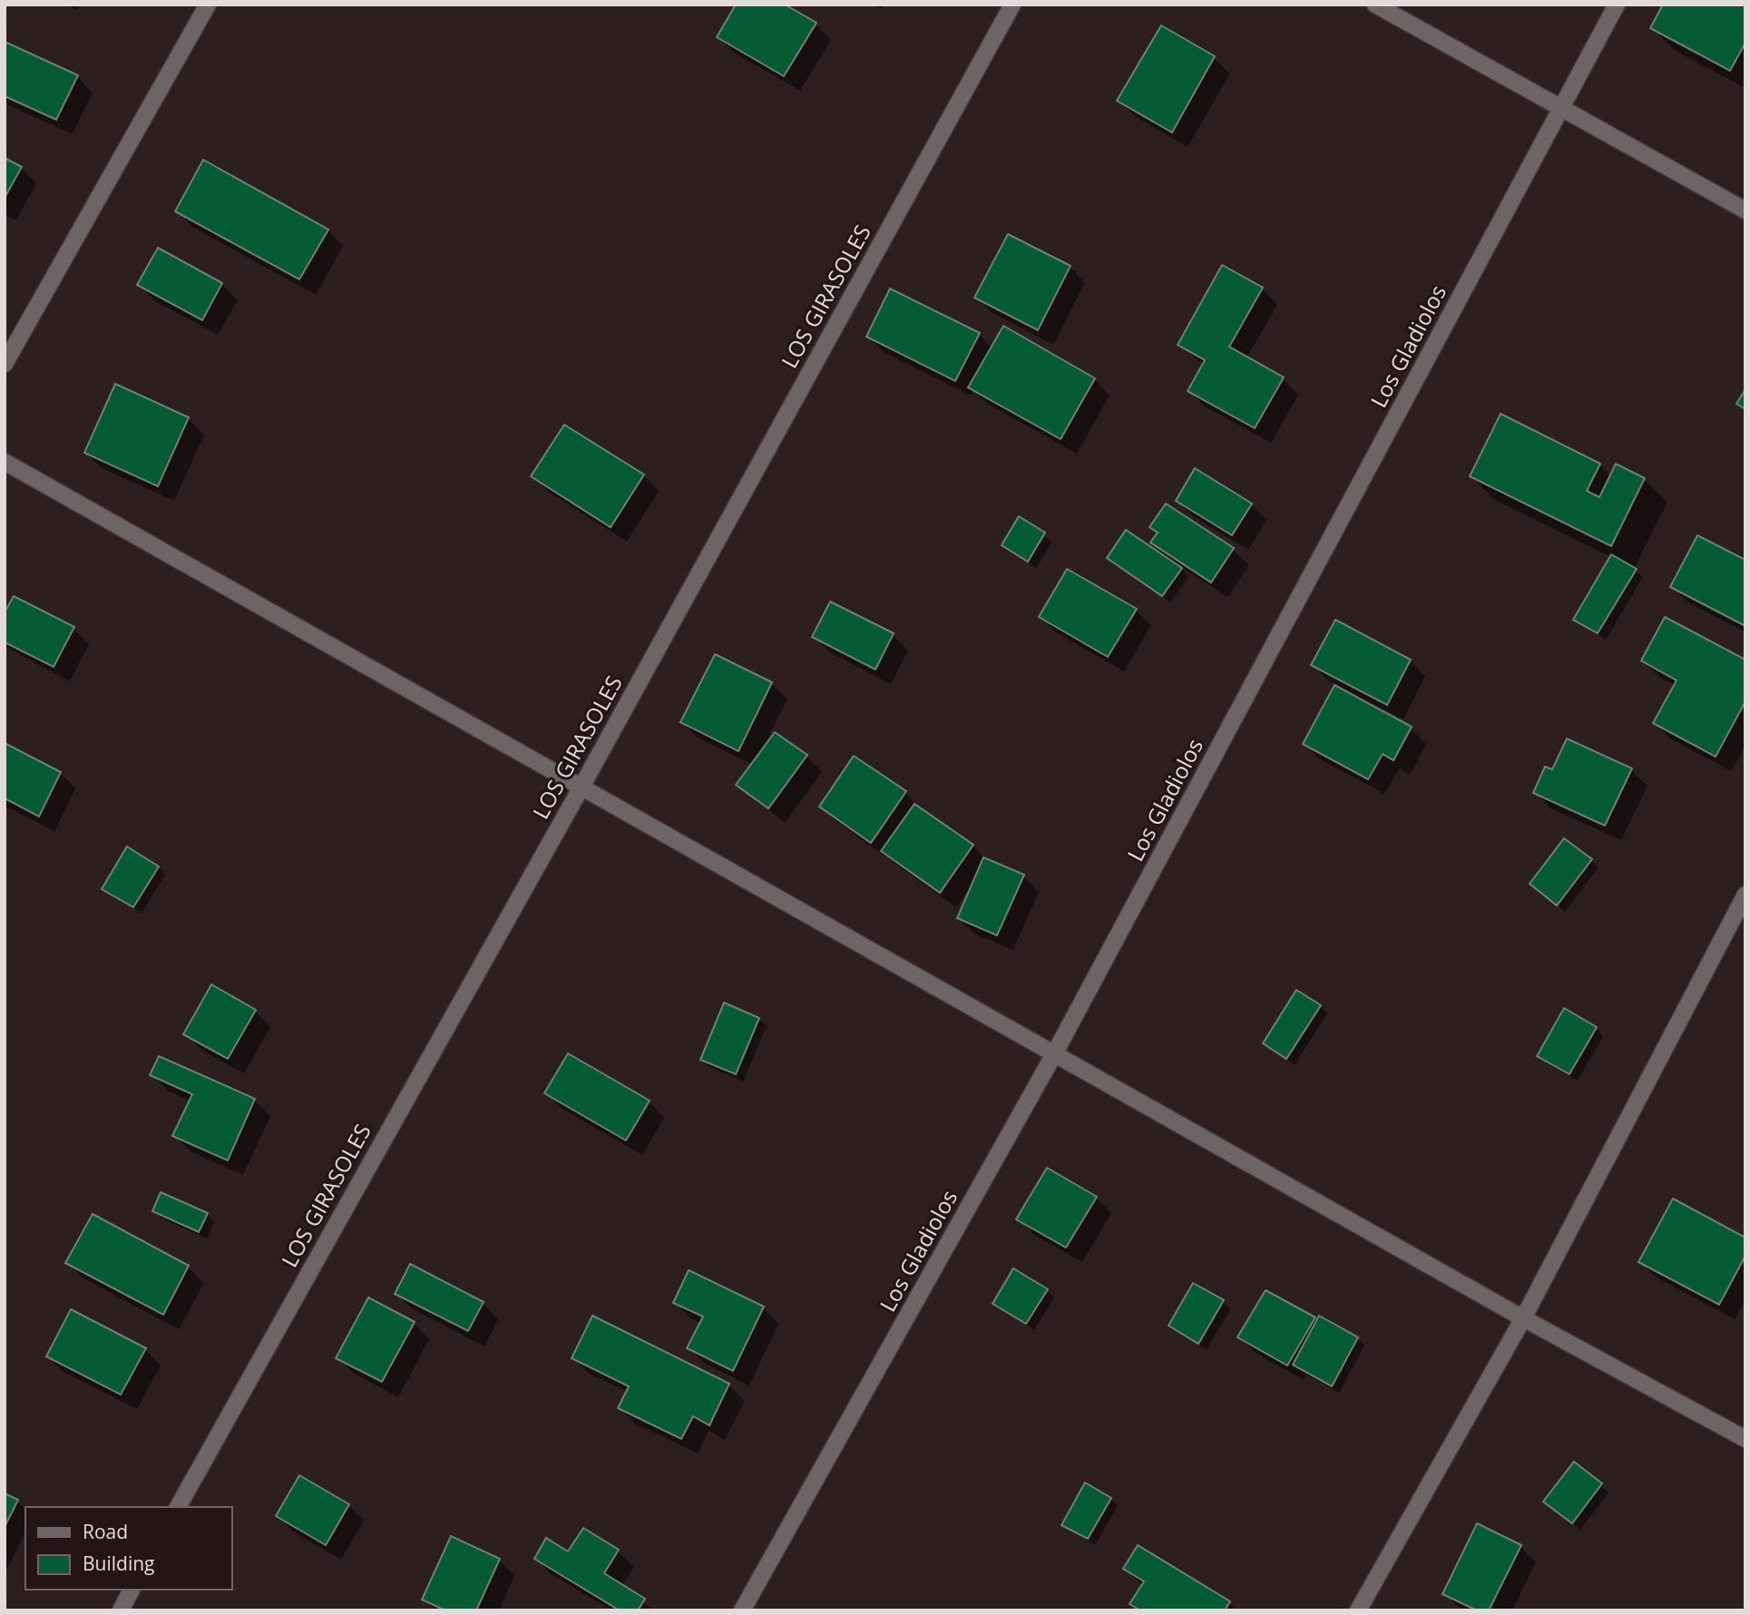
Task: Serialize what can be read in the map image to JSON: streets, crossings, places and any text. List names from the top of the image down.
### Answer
{
  "streets": {
    "street": ["LOS GIRASOLES", "Los Gladiolos"]
  },
  "legend": ["Road", "Building"]
}
